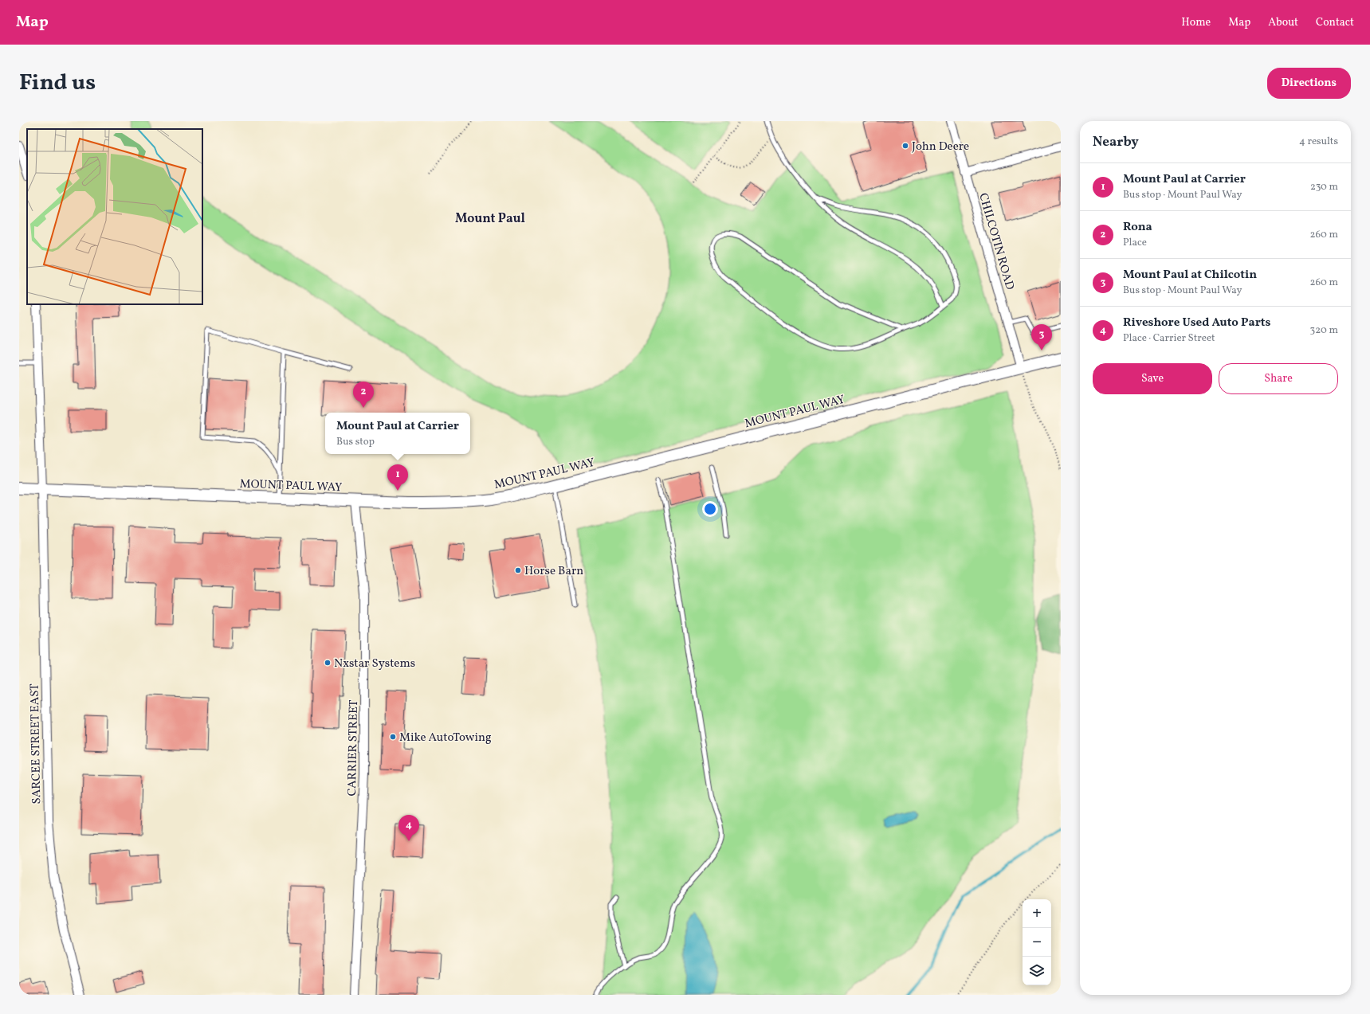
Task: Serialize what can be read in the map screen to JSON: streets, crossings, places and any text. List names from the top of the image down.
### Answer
{
  "streets": {
    "street": [
      "CHILCOTIN ROAD",
      "MOUNT PAUL WAY",
      "SARCEE STREET EAST",
      "CARRIER STREET"
    ]
  },
  "crossings": [
    ["CHILCOTIN ROAD", "MOUNT PAUL WAY"],
    ["MOUNT PAUL WAY", "SARCEE STREET EAST"],
    ["MOUNT PAUL WAY", "CARRIER STREET"]
  ],
  "districts": ["Mount Paul"],
  "places": [
    "John Deere",
    "Horse Barn",
    "Nxstar Systems",
    "Mike AutoTowing"
  ],
  "page": {
    "header": "Map",
    "nav": [
      "Home",
      "Map",
      "About",
      "Contact"
    ],
    "title": "Find us",
    "buttons": [
      "Directions",
      ["Save", "Share"]
    ],
    "heading": ["Nearby", "4 results"],
    "list": [
      {
        "mark": "1",
        "name": "Mount Paul at Carrier",
        "note": "Bus stop · Mount Paul Way",
        "value": "230 m"
      },
      {
        "mark": "2",
        "name": "Rona",
        "note": "Place",
        "value": "260 m"
      },
      {
        "mark": "3",
        "name": "Mount Paul at Chilcotin",
        "note": "Bus stop · Mount Paul Way",
        "value": "260 m"
      },
      {
        "mark": "4",
        "name": "Riveshore Used Auto Parts",
        "note": "Place · Carrier Street",
        "value": "320 m"
      }
    ],
    "pins": [
      "3",
      "2",
      "1",
      "4"
    ],
    "popup": ["Mount Paul at Carrier", "Bus stop"],
    "map_buttons": ["+", "−"]
  }
}
